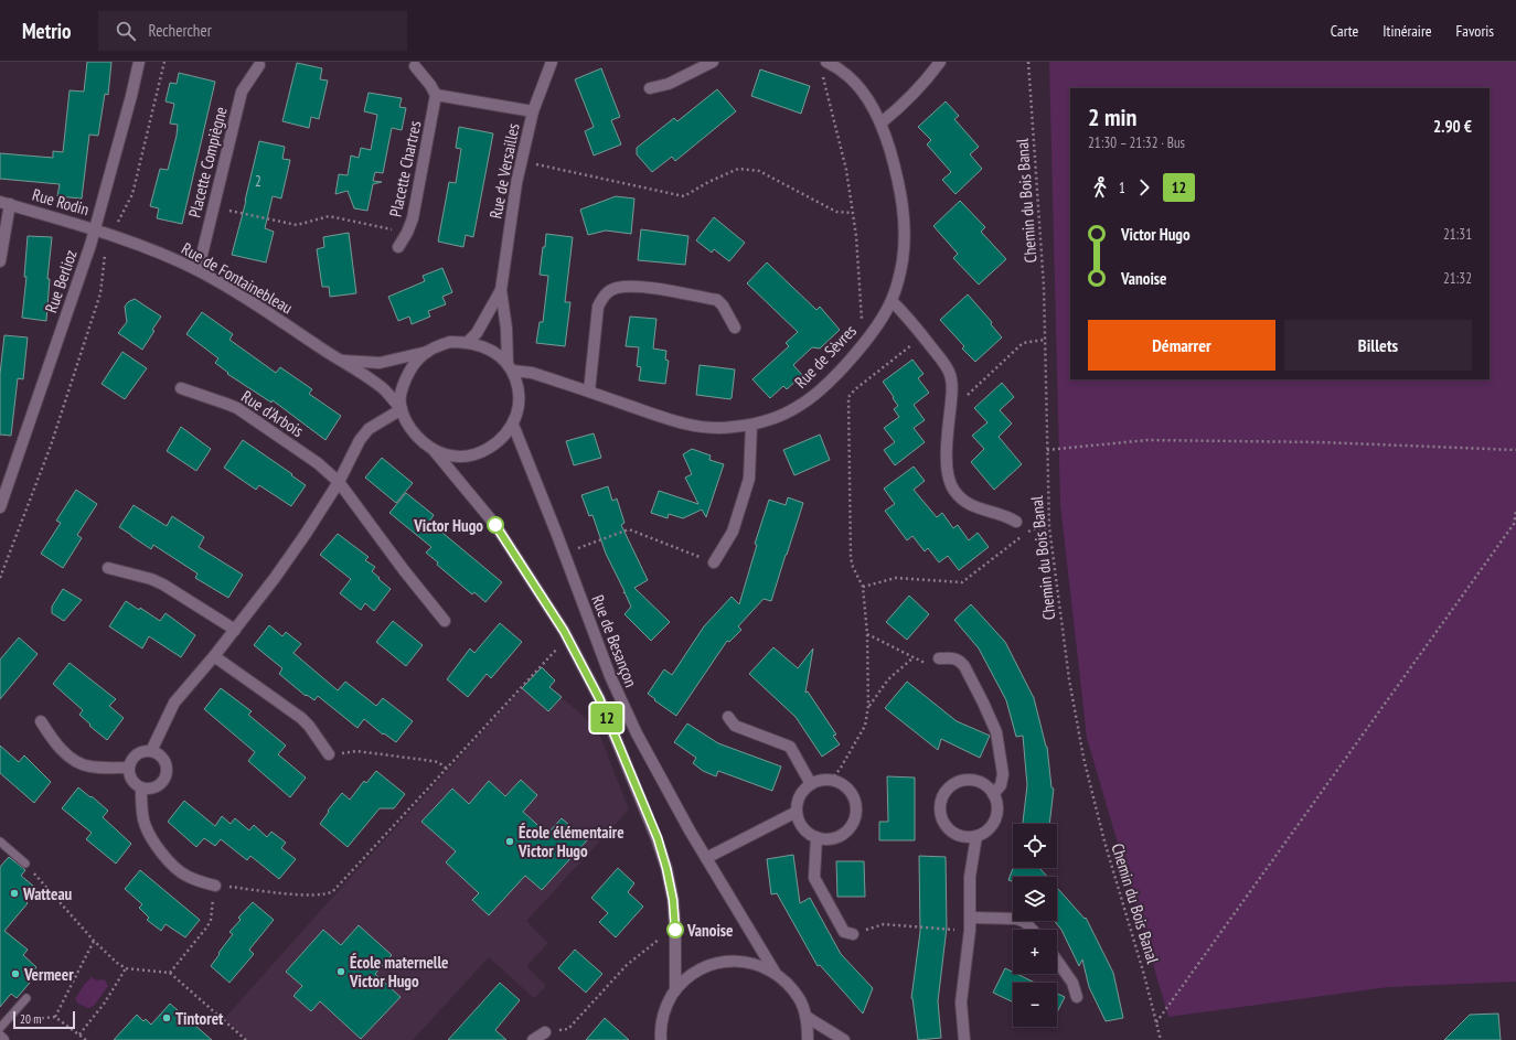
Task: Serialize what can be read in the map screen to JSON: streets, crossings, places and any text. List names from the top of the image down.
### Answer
{
  "streets": {
    "street": [
      "Placette Compiègne",
      "Placette Chartres",
      "Rue de Versailles",
      "Rue Rodin",
      "Rue de Fontainebleau",
      "Rue Berlioz",
      "Rue de Sèvres",
      "Rue d'Arbois",
      "Rue de Besançon"
    ],
    "path": ["Chemin du Bois Banal"]
  },
  "crossings": [
    ["Placette Compiègne", "Rue de Fontainebleau"],
    ["Rue de Versailles", "Rue de Fontainebleau"],
    ["Rue de Versailles", "Rue de Sèvres"],
    ["Rue de Versailles", "Rue de Besançon"],
    ["Rue Rodin", "Rue de Fontainebleau"],
    ["Rue Rodin", "Rue Berlioz"],
    ["Rue de Fontainebleau", "Rue de Sèvres"],
    ["Rue de Fontainebleau", "Rue de Besançon"],
    ["Rue de Sèvres", "Rue de Besançon"]
  ],
  "places": [
    "Victor Hugo",
    "École élémentaire Victor Hugo",
    "Watteau",
    "Vanoise",
    "École maternelle Victor Hugo",
    "Vermeer",
    "Tintoret"
  ],
  "lines": ["bus line 12"],
  "house_numbers": ["2"],
  "scale_bar": "20 m",
  "page": {
    "header": "Metrio",
    "search": "Rechercher",
    "nav": ["Carte", "Itinéraire", "Favoris"],
    "on_map": "12",
    "heading": ["2 min", "21:30 – 21:32 · Bus", "2.90 €"],
    "legs": ["1", "12"],
    "list": [
      {
        "name": "Victor Hugo",
        "value": "21:31"
      },
      {
        "name": "Vanoise",
        "value": "21:32"
      }
    ],
    "buttons": ["Démarrer", "Billets"],
    "map_buttons": ["+", "−"],
    "scale": "20 m"
  }
}
